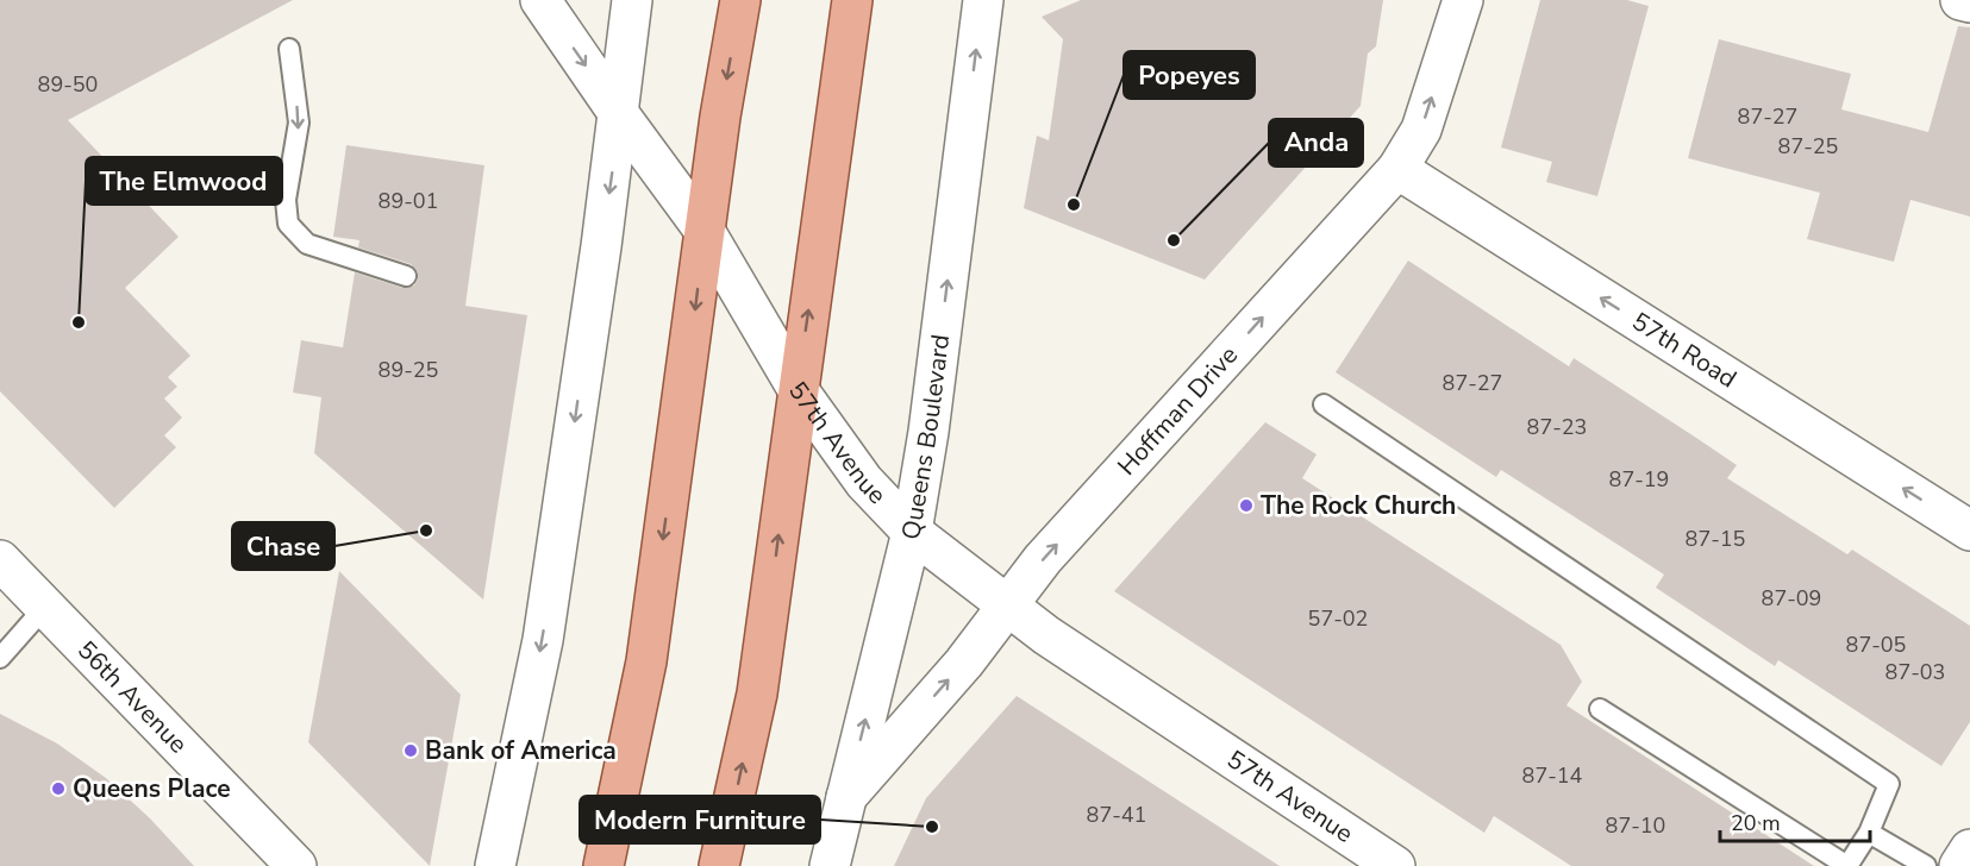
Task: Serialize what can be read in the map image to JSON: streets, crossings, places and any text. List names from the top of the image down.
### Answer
{
  "streets": {
    "street": [
      "57th Road",
      "Hoffman Drive",
      "Queens Boulevard",
      "57th Avenue",
      "56th Avenue"
    ]
  },
  "crossings": [
    ["57th Road", "Hoffman Drive"],
    ["Hoffman Drive", "Queens Boulevard"],
    ["Hoffman Drive", "57th Avenue"],
    ["Queens Boulevard", "57th Avenue"]
  ],
  "one_way": ["57th Road", "Hoffman Drive"],
  "places": [
    "Popeyes",
    "Anda",
    "The Elmwood",
    "The Rock Church",
    "Chase",
    "Bank of America",
    "Queens Place",
    "Modern Furniture"
  ],
  "house_numbers": [
    "89-50",
    "87-27",
    "87-25",
    "89-01",
    "89-25",
    "87-27",
    "87-23",
    "87-19",
    "87-15",
    "87-09",
    "57-02",
    "87-05",
    "87-03",
    "87-14",
    "87-41",
    "87-10"
  ],
  "scale_bar": "20 m"
}
